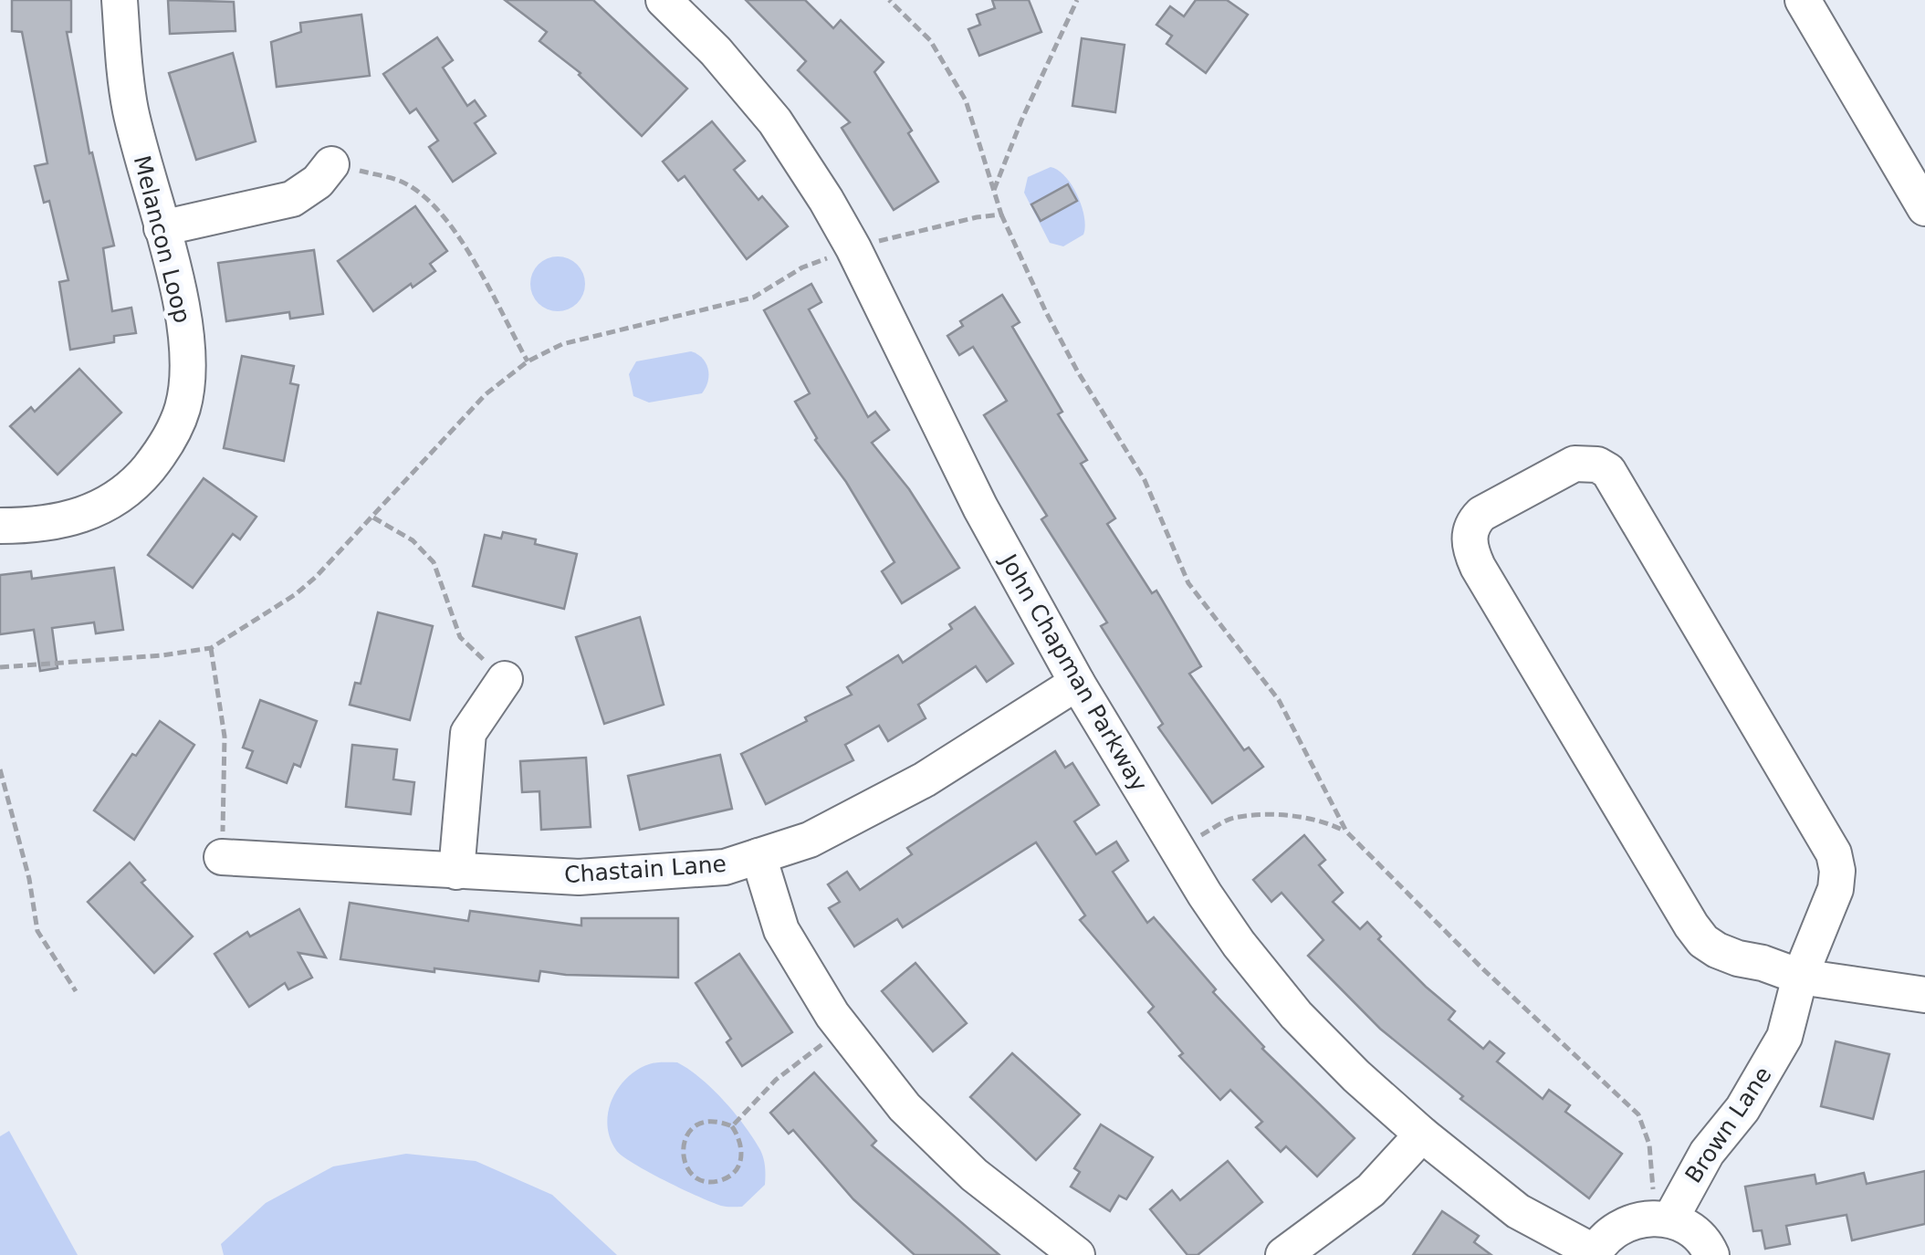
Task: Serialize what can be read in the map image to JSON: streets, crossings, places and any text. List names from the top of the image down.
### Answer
{
  "streets": {
    "street": [
      "Melancon Loop",
      "John Chapman Parkway",
      "Chastain Lane",
      "Brown Lane"
    ]
  },
  "crossings": [
    ["John Chapman Parkway", "Chastain Lane"]
  ]
}
